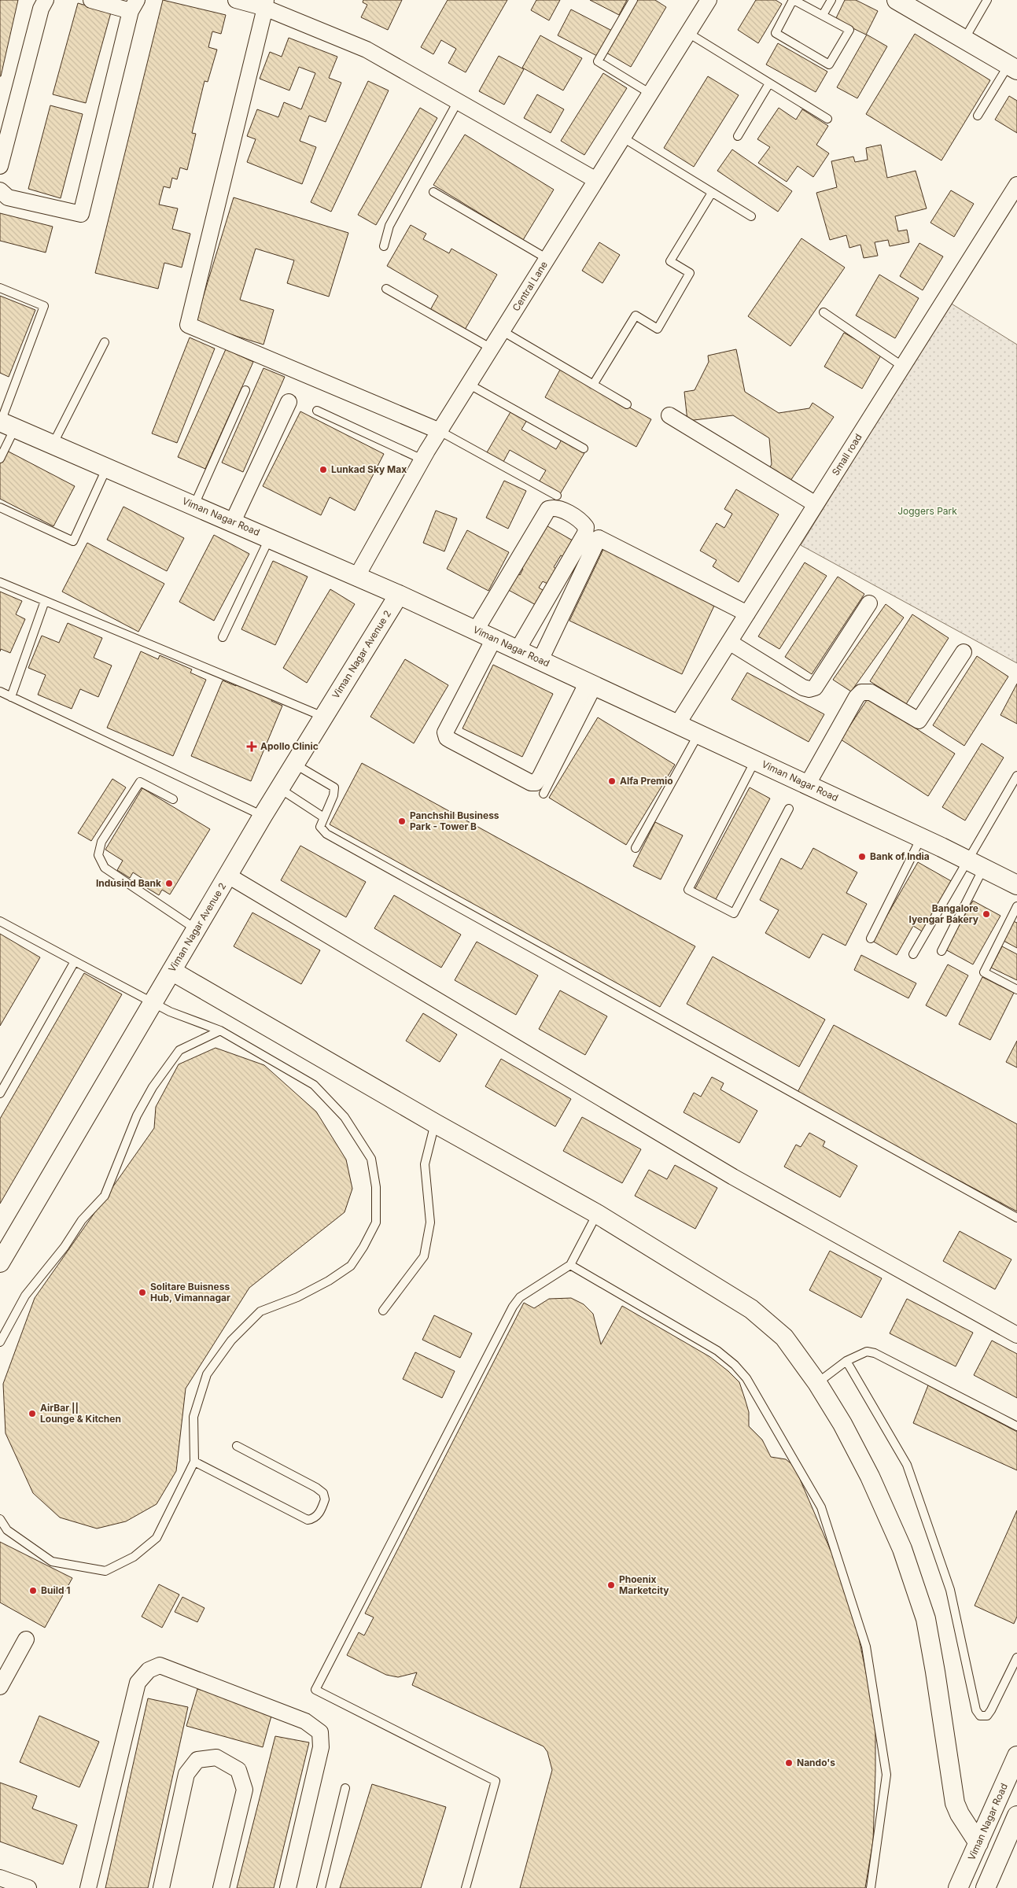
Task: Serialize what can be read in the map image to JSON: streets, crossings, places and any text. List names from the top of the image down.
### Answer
{
  "streets": {
    "street": [
      "Central Lane",
      "Small road",
      "Viman Nagar Road",
      "Viman Nagar Avenue 2"
    ]
  },
  "crossings": [
    ["Central Lane", "Viman Nagar Road"],
    ["Small road", "Viman Nagar Road"],
    ["Viman Nagar Road", "Viman Nagar Avenue 2"]
  ],
  "parks": ["Joggers Park"],
  "places": {
    "other": [
      "Lunkad Sky Max",
      "Alfa Premio",
      "Panchshil Business Park - Tower B",
      "Bank of India",
      "Indusind Bank",
      "Bangalore Iyengar Bakery",
      "Solitare Buisness Hub, Vimannagar",
      "AirBar || Lounge & Kitchen",
      "Phoenix Marketcity",
      "Build 1",
      "Nando's"
    ],
    "health": ["Apollo Clinic"]
  }
}
